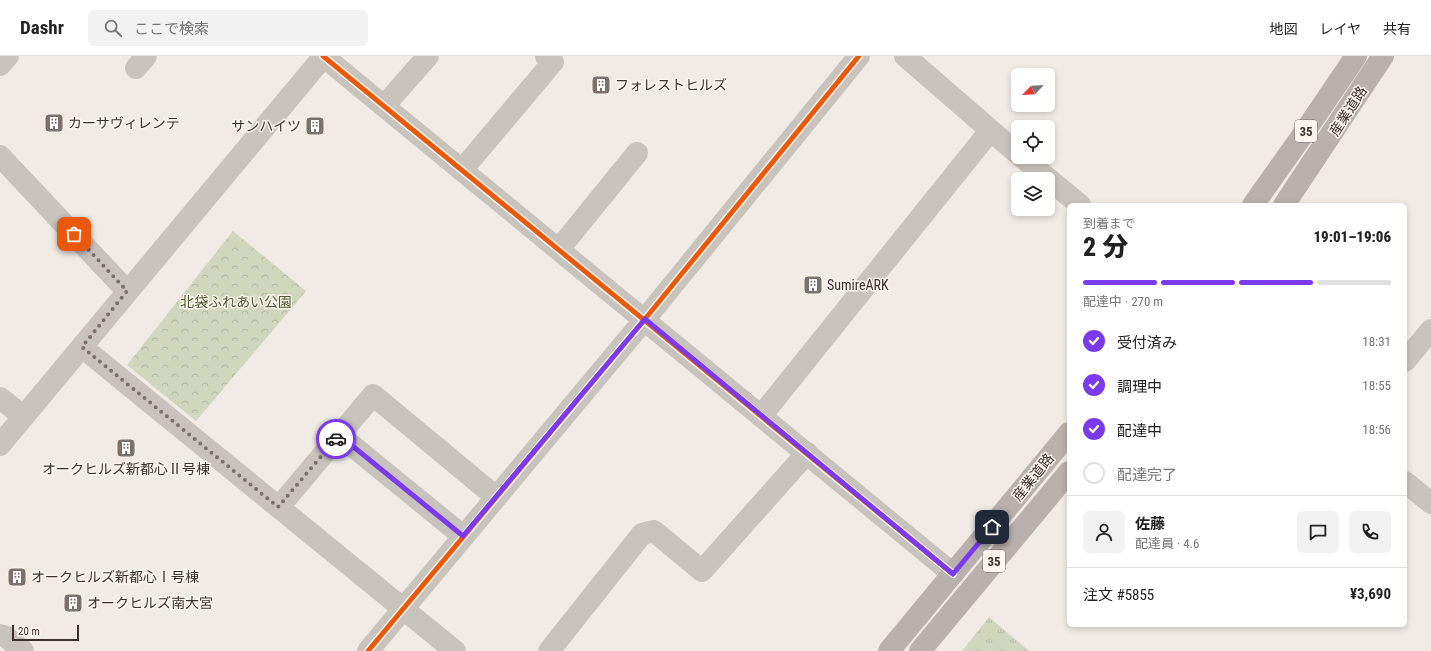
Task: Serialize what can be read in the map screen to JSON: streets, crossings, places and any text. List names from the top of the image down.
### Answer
{
  "streets": {
    "main road": ["産業道路", "35"]
  },
  "parks": ["北袋ふれあい公園"],
  "places": {
    "building": [
      "フォレストヒルズ",
      "カーサヴィレンテ",
      "サンハイツ",
      "SumireARK",
      "オークヒルズ新都心Ⅱ号棟",
      "オークヒルズ新都心Ⅰ号棟",
      "オークヒルズ南大宮"
    ]
  },
  "scale_bar": "20 m",
  "north": "bottom left",
  "page": {
    "header": "Dashr",
    "search": "ここで検索",
    "nav": ["地図", "レイヤ", "共有"],
    "heading": ["2 分", "到着まで", "19:01–19:06"],
    "panel": [
      "佐藤",
      "配達員 · 4.6",
      "注文 #5855",
      "¥3,690"
    ],
    "bar": "配達中 · 270 m",
    "list": [
      ["受付済み", "18:31"],
      ["調理中", "18:55"],
      ["配達中", "18:56"],
      "配達完了"
    ],
    "scale": "20 m"
  }
}
